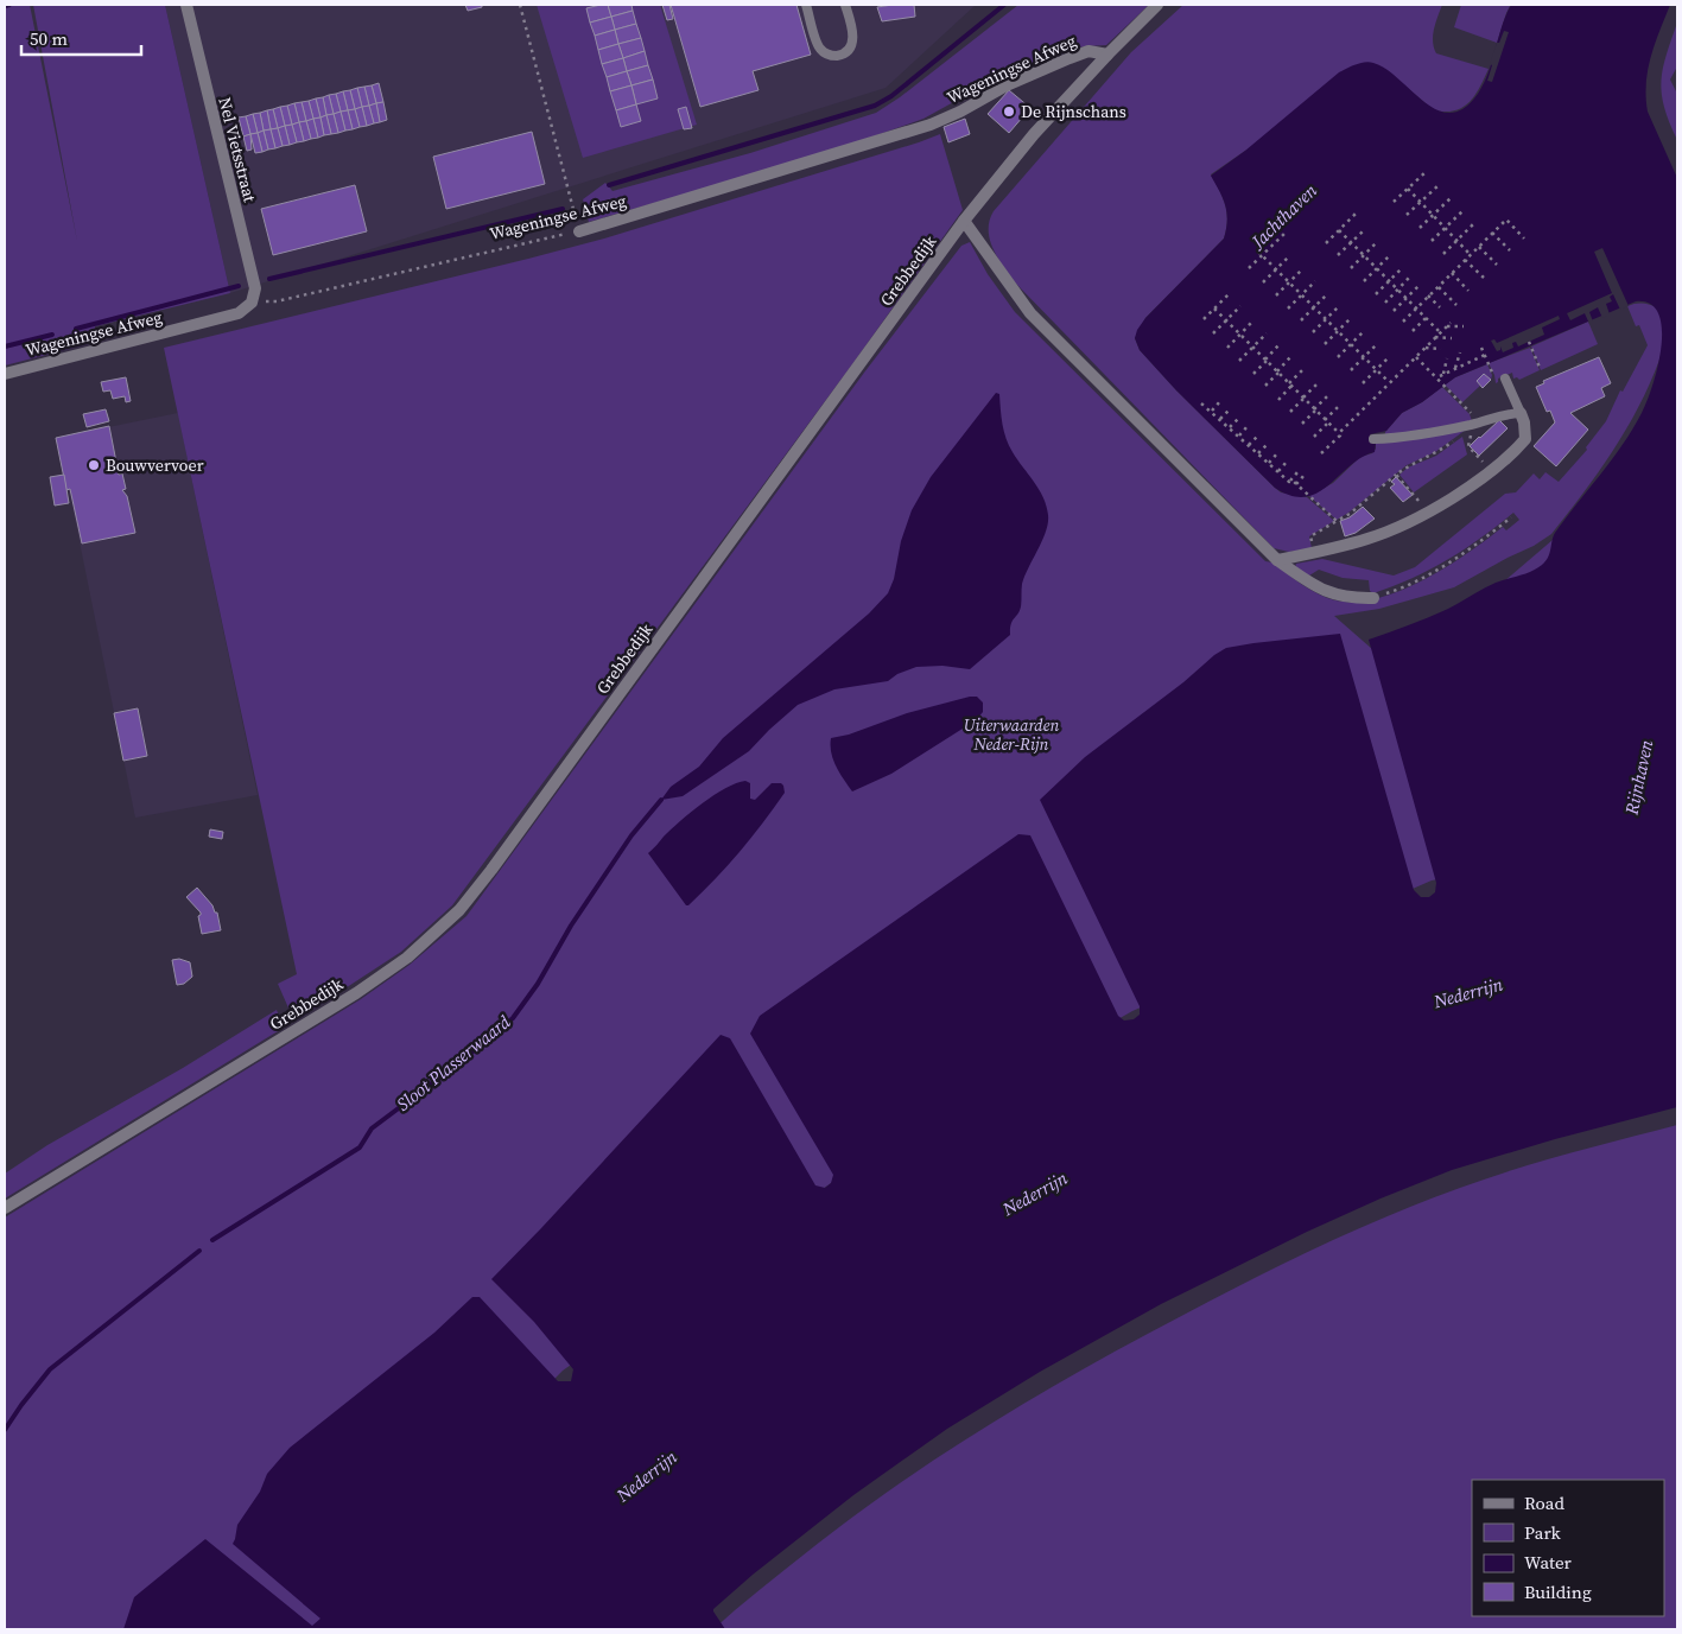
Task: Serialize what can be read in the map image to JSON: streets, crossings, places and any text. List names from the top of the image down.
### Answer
{
  "streets": {
    "street": ["Wageningse Afweg", "Nel Vietsstraat", "Grebbedijk"]
  },
  "crossings": [
    ["Wageningse Afweg", "Nel Vietsstraat"],
    ["Wageningse Afweg", "Grebbedijk"]
  ],
  "water": [
    "Jachthaven",
    "Rijnhaven",
    "Nederrijn",
    "Sloot Plasserwaard"
  ],
  "parks": ["Uiterwaarden Neder-Rijn"],
  "places": ["De Rijnschans", "Bouwvervoer"],
  "legend": [
    "Road",
    "Park",
    "Water",
    "Building"
  ],
  "scale_bar": "50 m"
}
